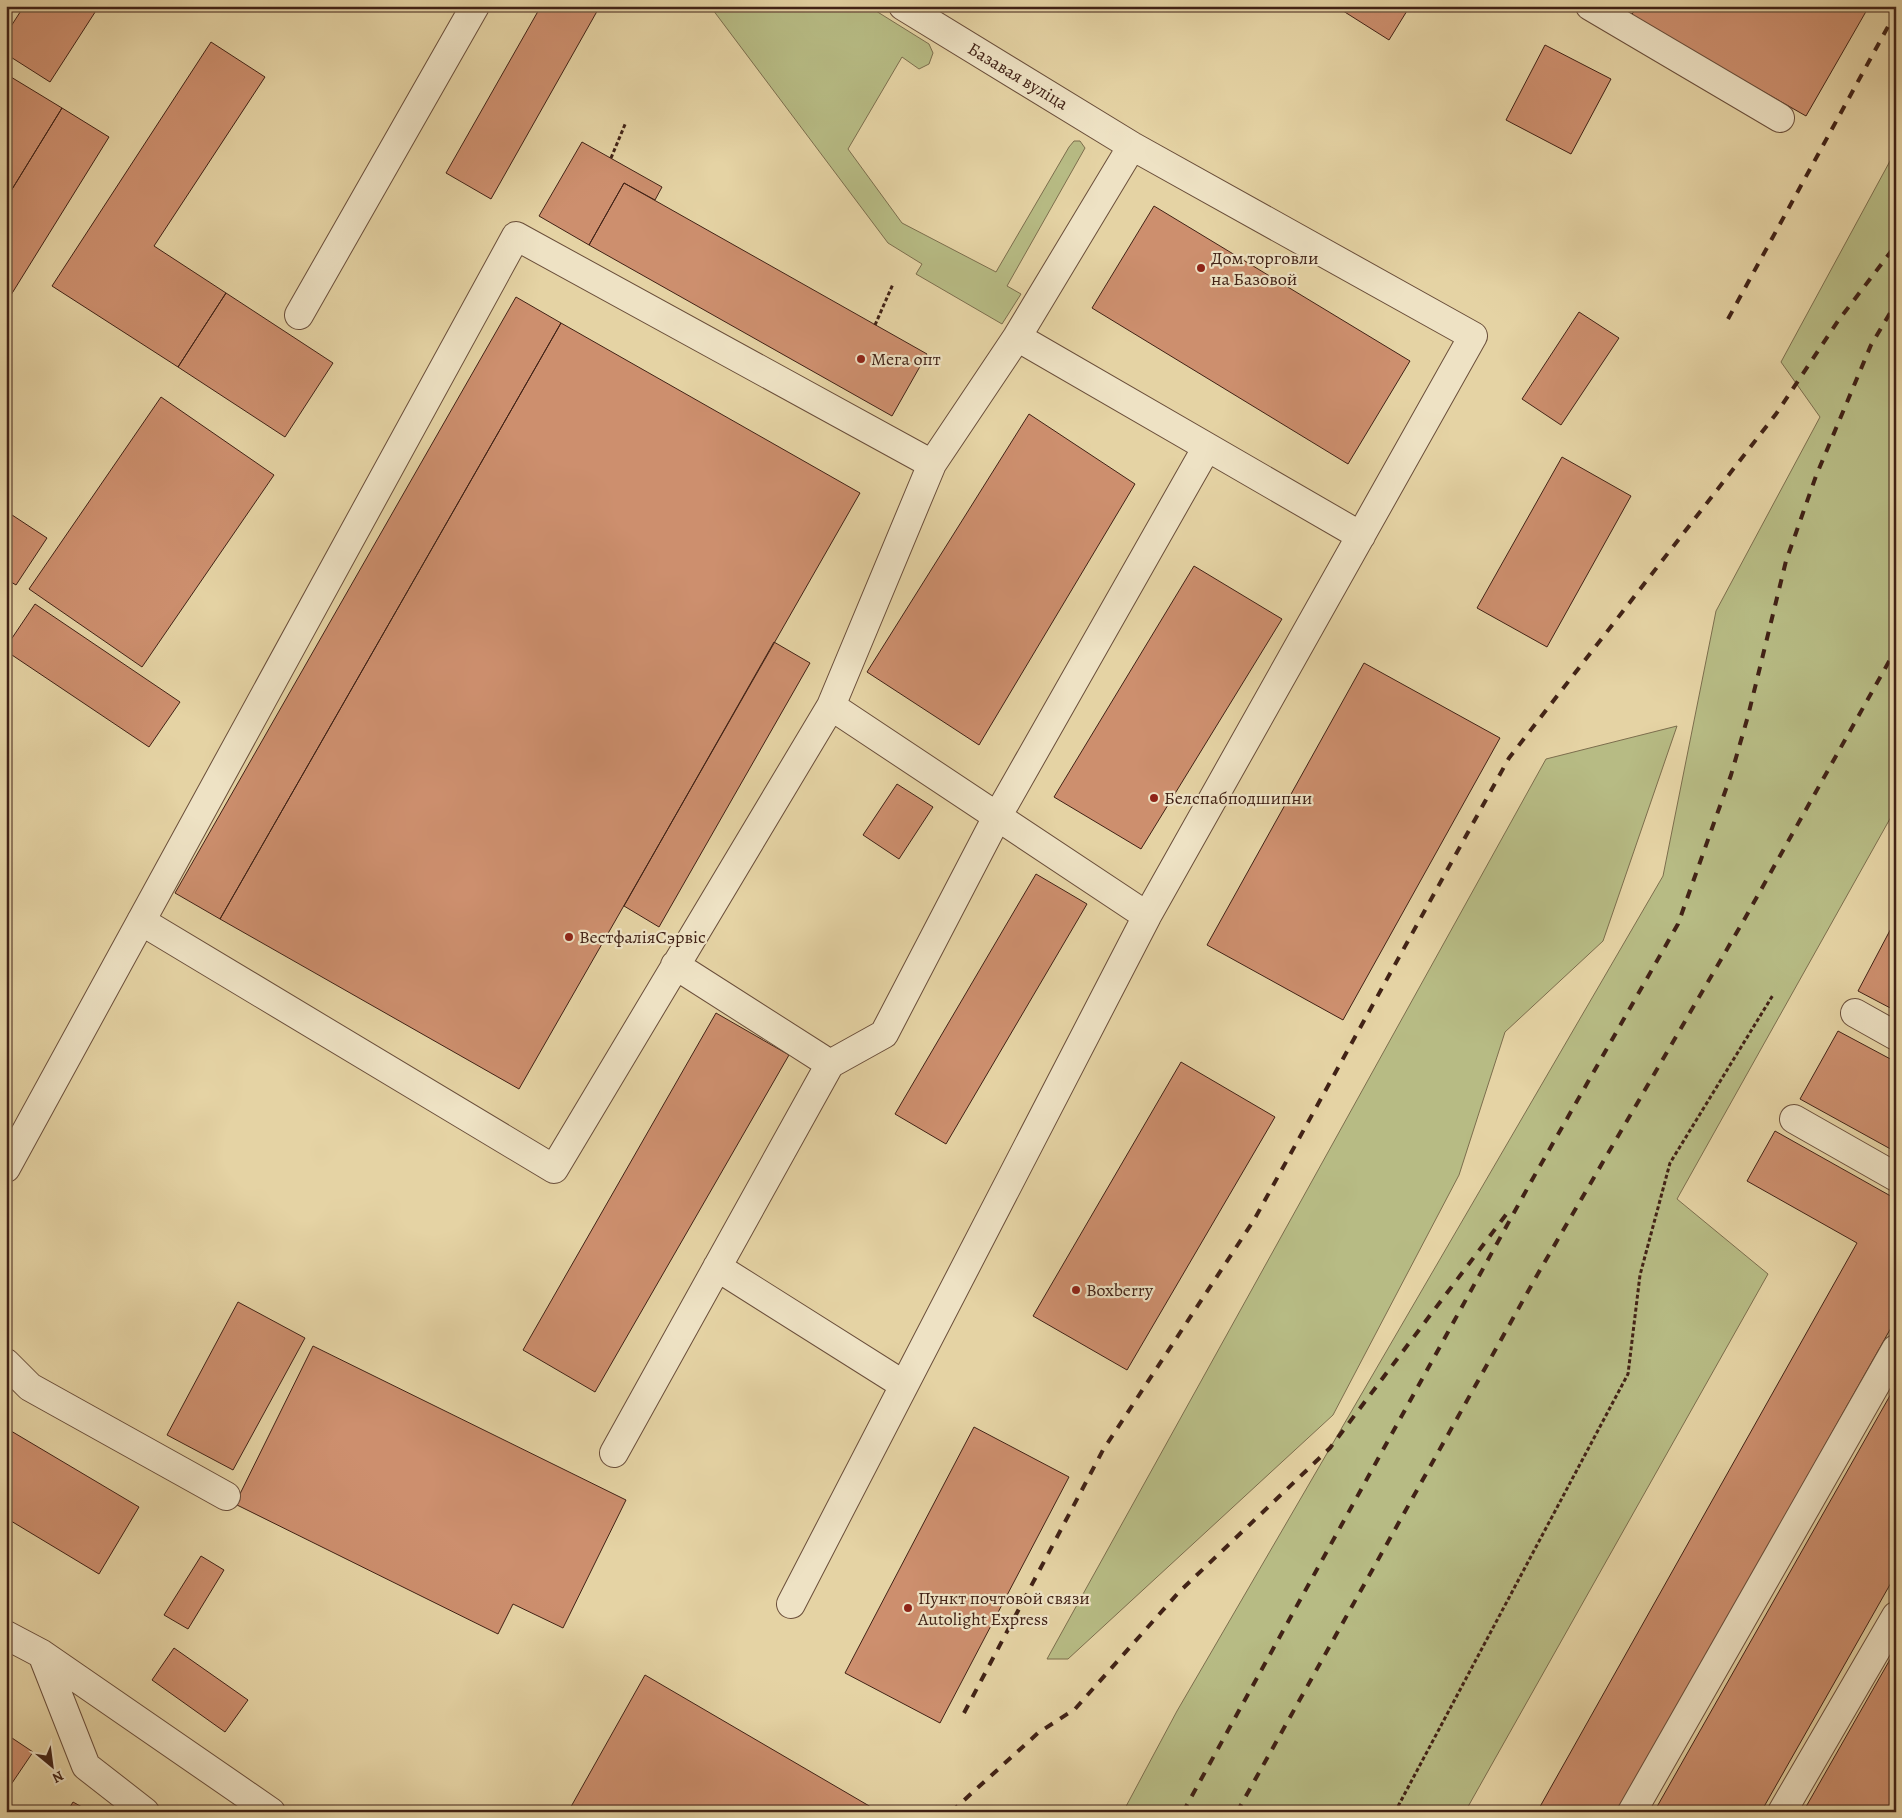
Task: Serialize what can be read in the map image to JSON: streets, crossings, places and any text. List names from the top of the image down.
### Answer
{
  "streets": {
    "street": ["Базавая вуліца"]
  },
  "places": [
    "Дом торговли на Базовой",
    "Мега опт",
    "Белспабподшипни",
    "ВестфаліяСэрвіс",
    "Boxberry",
    "Пункт почтовой связи Autolight Express"
  ],
  "north": "bottom right"
}
